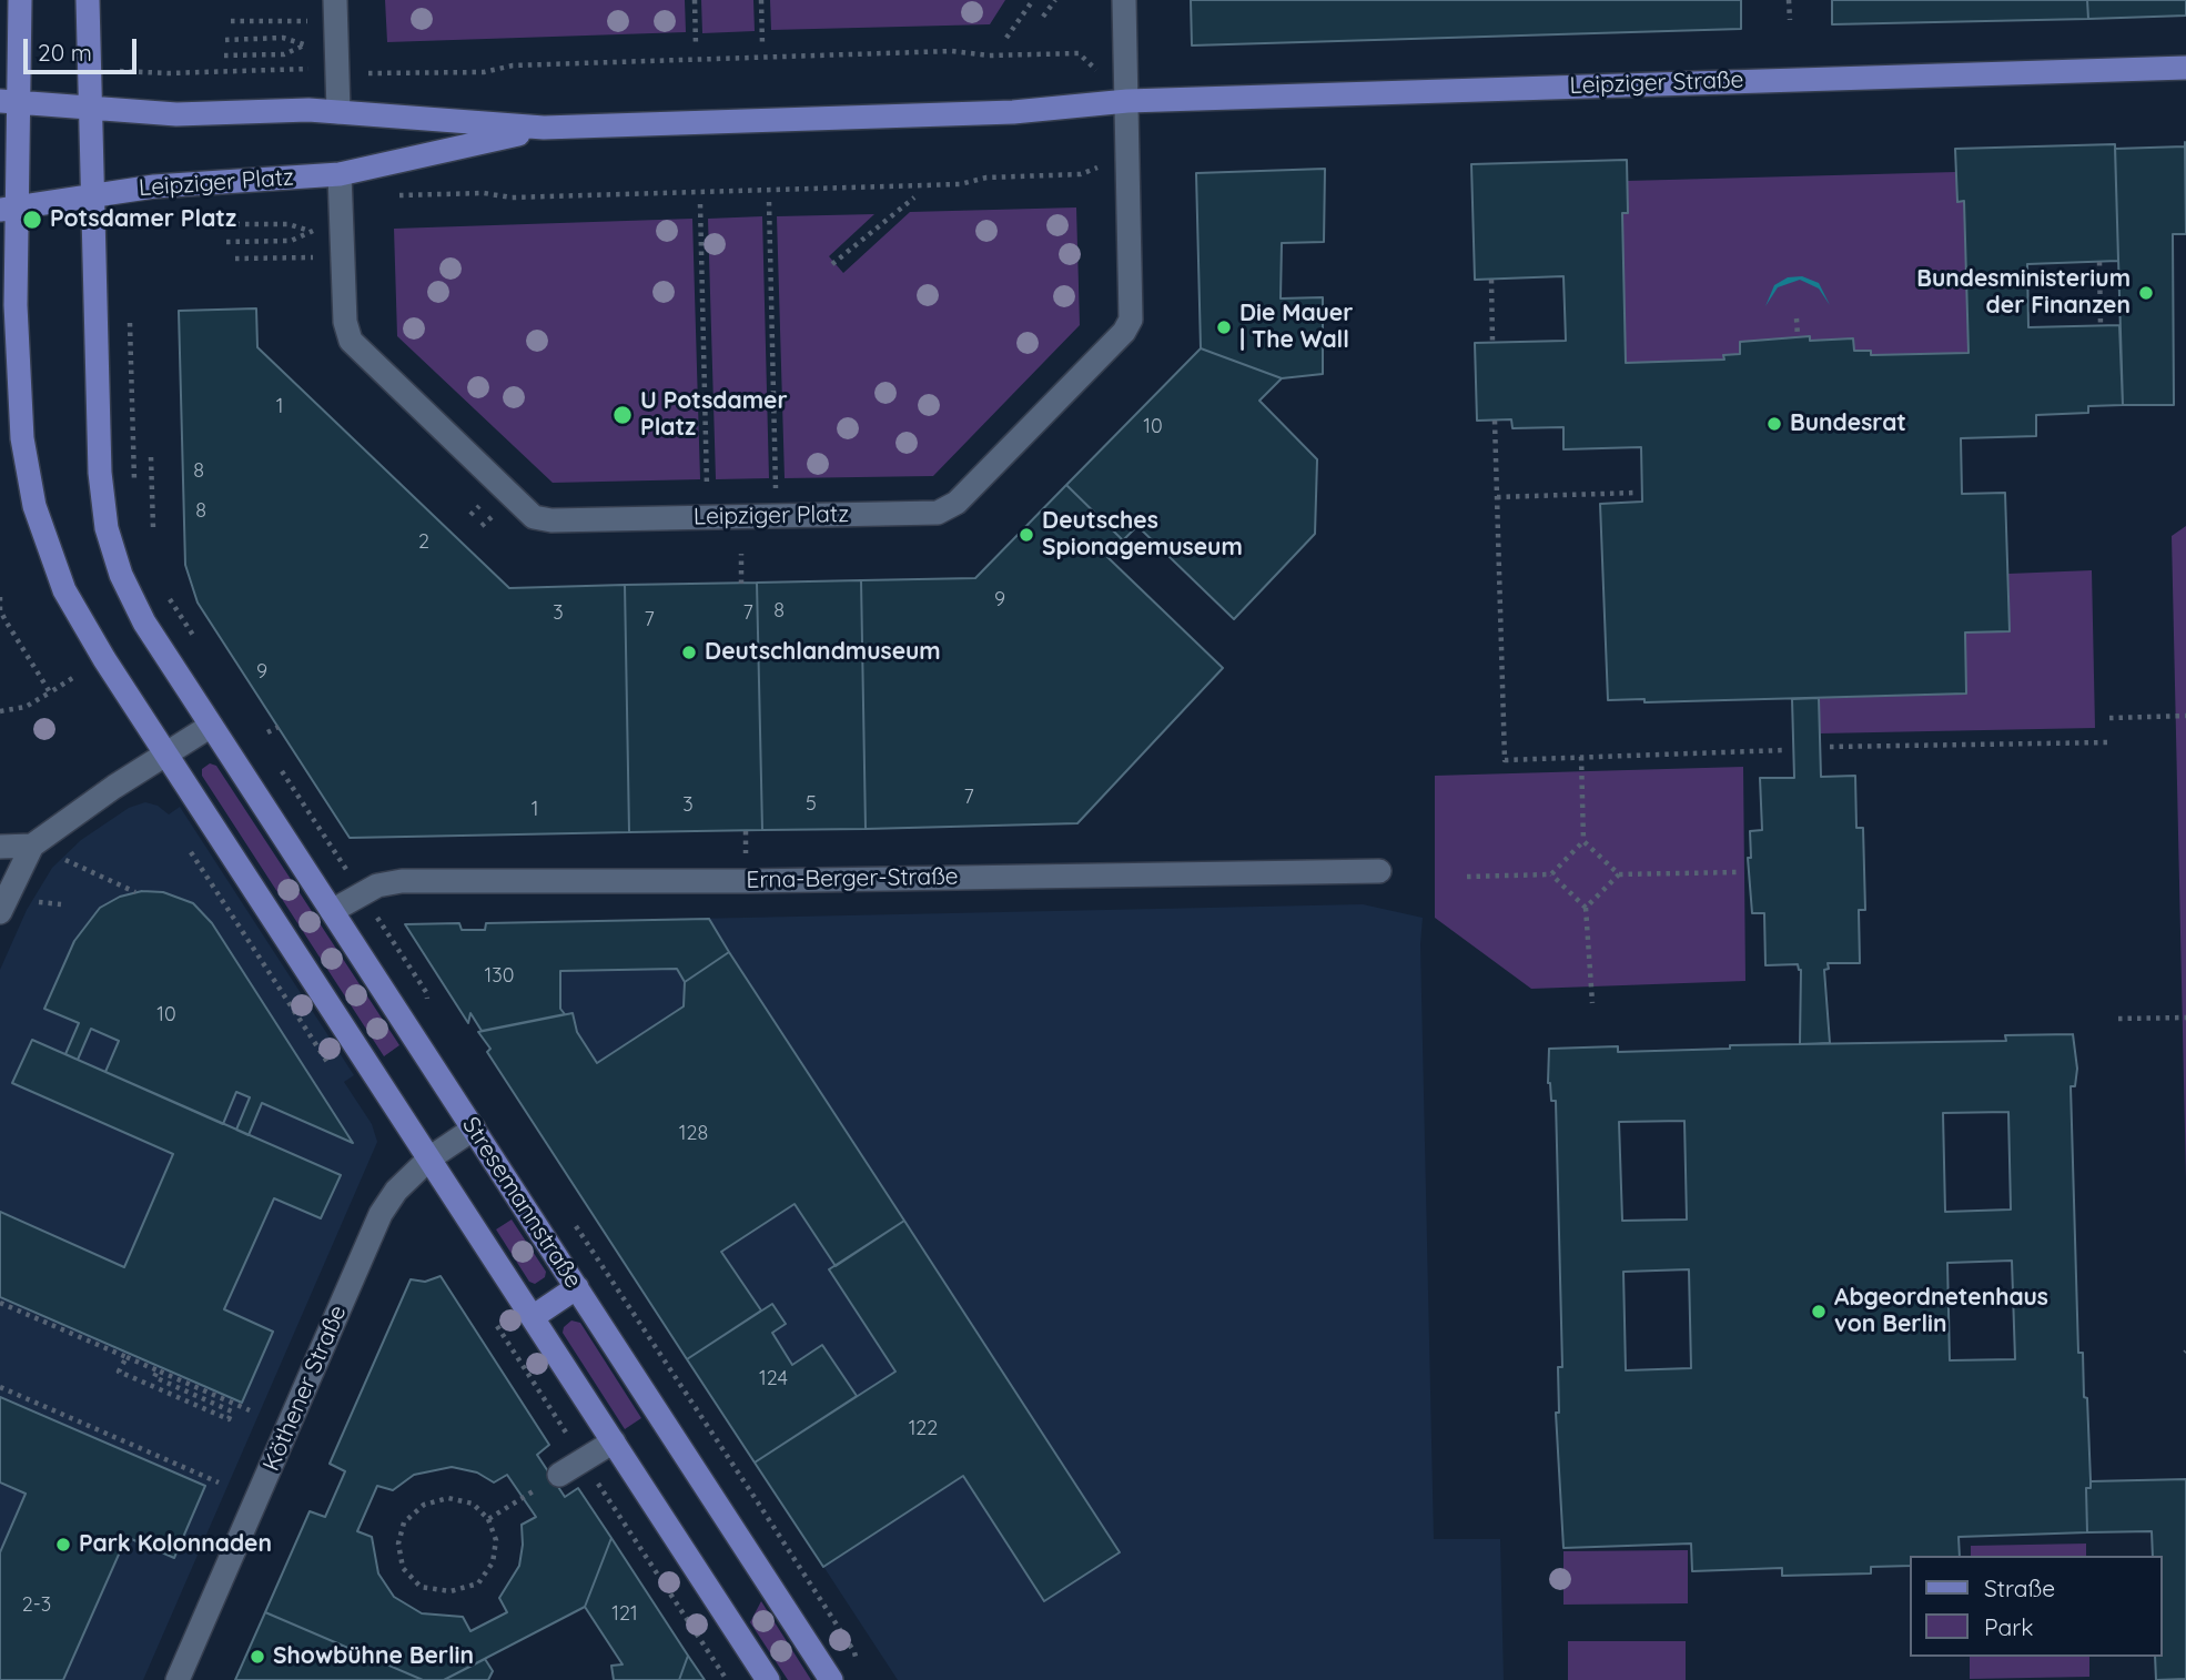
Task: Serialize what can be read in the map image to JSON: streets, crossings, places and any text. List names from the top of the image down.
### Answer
{
  "streets": {
    "main road": ["Leipziger Straße", "Leipziger Platz", "Stresemannstraße"],
    "street": ["Erna-Berger-Straße", "Köthener Straße"]
  },
  "crossings": [
    ["Leipziger Straße", "Leipziger Platz"],
    ["Erna-Berger-Straße", "Stresemannstraße"],
    ["Stresemannstraße", "Köthener Straße"]
  ],
  "places": [
    "Potsdamer Platz",
    "Bundesministerium der Finanzen",
    "Die Mauer | The Wall",
    "U Potsdamer Platz",
    "Bundesrat",
    "Deutsches Spionagemuseum",
    "Deutschlandmuseum",
    "Abgeordnetenhaus von Berlin",
    "Park Kolonnaden",
    "Showbühne Berlin"
  ],
  "house_numbers": [
    "1",
    "10",
    "8",
    "8",
    "2",
    "9",
    "8",
    "3",
    "7",
    "7",
    "9",
    "7",
    "5",
    "3",
    "1",
    "130",
    "10",
    "128",
    "124",
    "122",
    "2-3",
    "121"
  ],
  "legend": ["Straße", "Park"],
  "scale_bar": "20 m"
}
